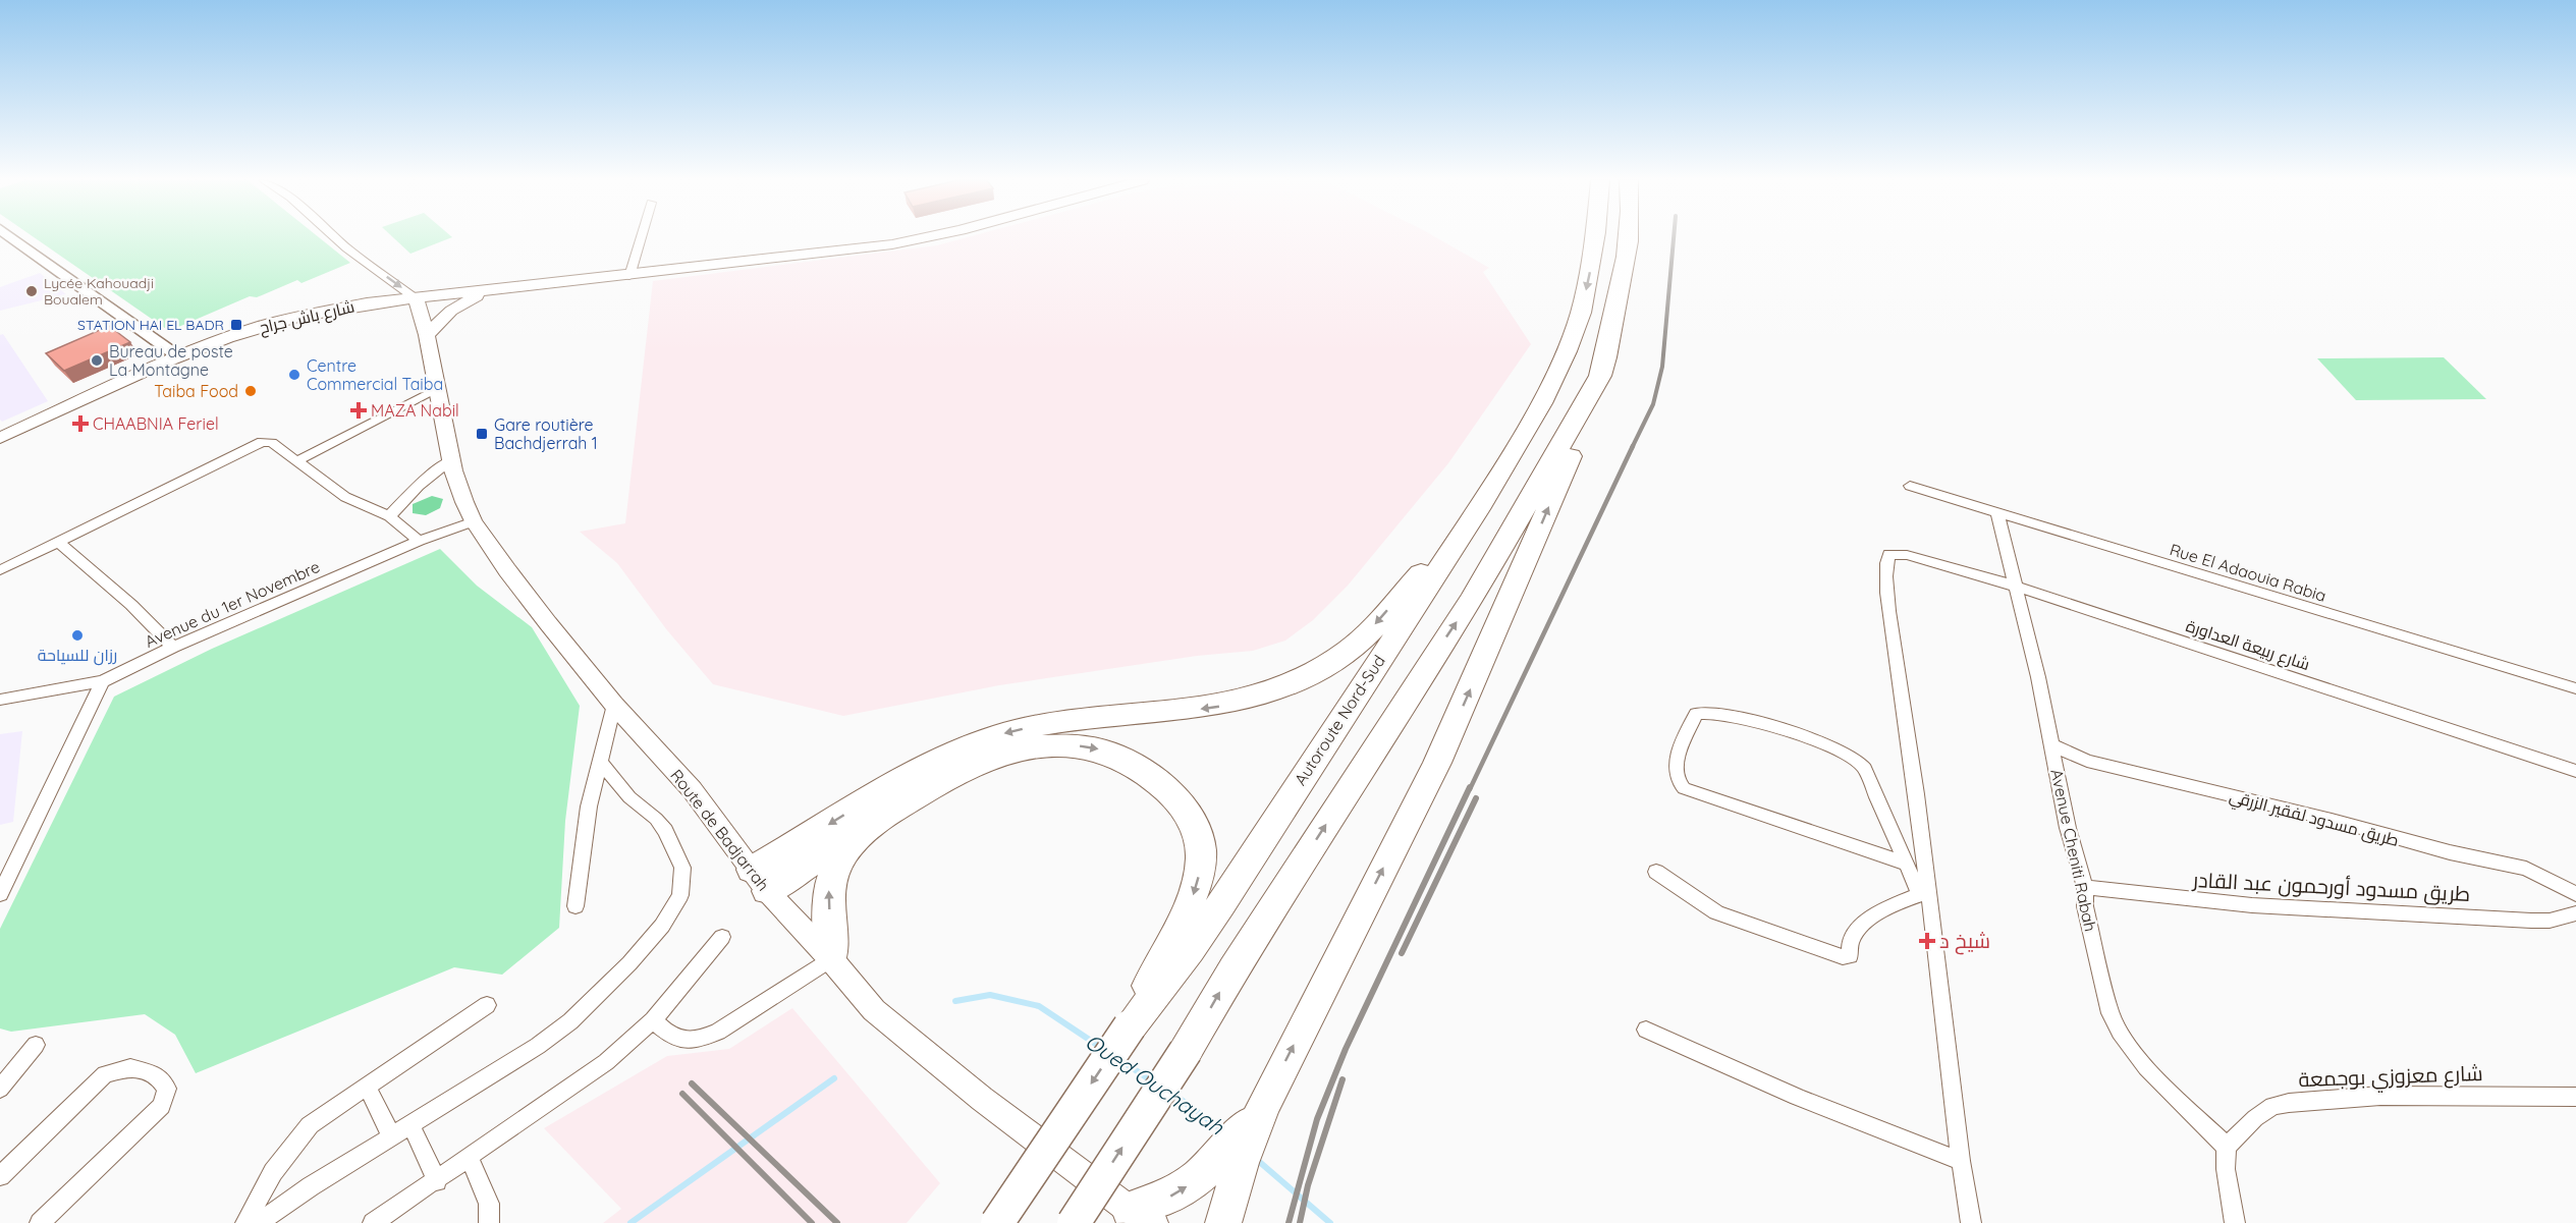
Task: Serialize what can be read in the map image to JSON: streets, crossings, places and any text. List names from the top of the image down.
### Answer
{
  "streets": {
    "highway": ["Autoroute Nord-Sud"],
    "main road": ["شارع باش جراح", "Route de Badjarrah"],
    "street": [
      "Rue El Adaouia Rabia",
      "Avenue du 1er Novembre",
      "شارع ربيعة العداورة",
      "طريق مسدود لفقير الزرقي",
      "Avenue Cheniti Rabah",
      "طريق مسدود أورحمون عبد القادر",
      "شارع معزوزي بوجمعة"
    ]
  },
  "crossings": [
    ["شارع باش جراح", "Route de Badjarrah"],
    ["Rue El Adaouia Rabia", "Avenue Cheniti Rabah"],
    ["Avenue du 1er Novembre", "Route de Badjarrah"],
    ["شارع ربيعة العداورة", "Avenue Cheniti Rabah"],
    ["طريق مسدود لفقير الزرقي", "Avenue Cheniti Rabah"],
    ["Avenue Cheniti Rabah", "طريق مسدود أورحمون عبد القادر"],
    ["Avenue Cheniti Rabah", "شارع معزوزي بوجمعة"]
  ],
  "water": ["Oued Ouchayah"],
  "places": {
    "other": [
      "Lycée Kahouadji Boualem",
      "Bureau de poste La Montagne",
      "Centre Commercial Taiba",
      "Taiba Food",
      "رزان للسياحة"
    ],
    "transit": ["STATION HAI EL BADR", "Gare routière Bachdjerrah 1"],
    "health": ["MAZA Nabil", "CHAABNIA Feriel", "شيخ د"]
  }
}
